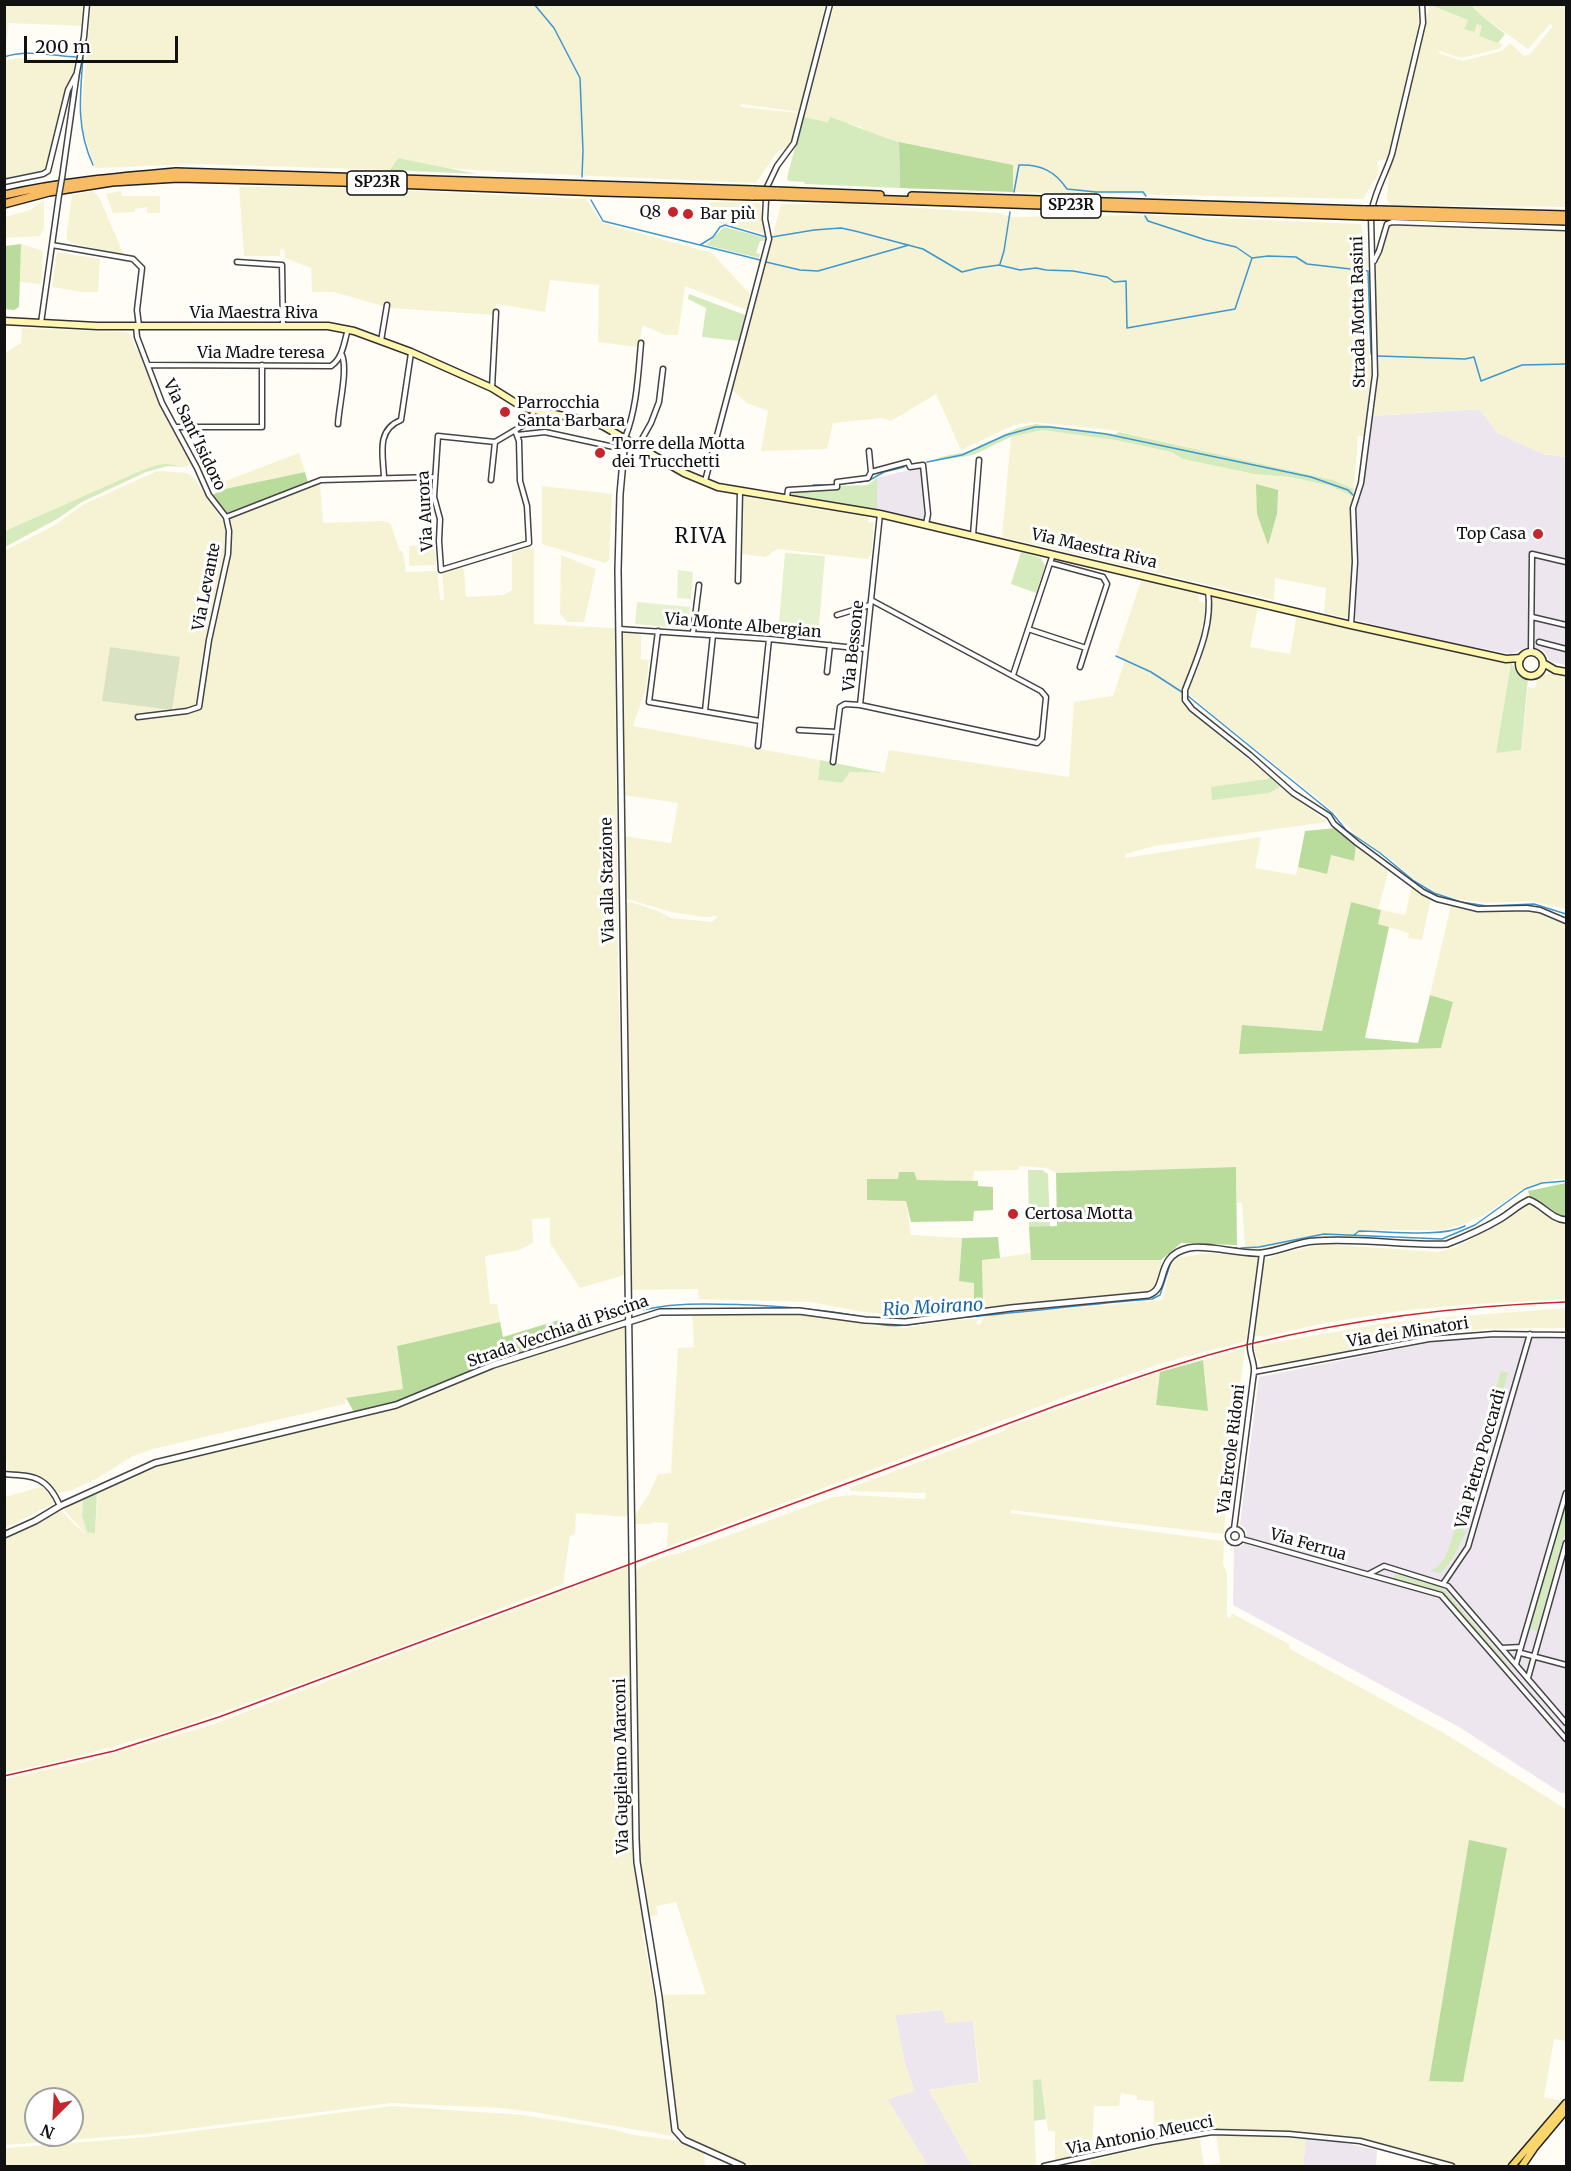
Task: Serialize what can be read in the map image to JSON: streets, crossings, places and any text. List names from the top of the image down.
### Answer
{
  "streets": {
    "highway": ["SP23R"],
    "main road": ["Via Maestra Riva"],
    "street": [
      "Strada Motta Rasini",
      "Via Madre teresa",
      "Via Sant'Isidoro",
      "Via Aurora",
      "Via Levante",
      "Via Monte Albergian",
      "Via Bessone",
      "Via alla Stazione",
      "Strada Vecchia di Piscina",
      "Via dei Minatori",
      "Via Ercole Ridoni",
      "Via Pietro Poccardi",
      "Via Ferrua",
      "Via Guglielmo Marconi",
      "Via Antonio Meucci"
    ]
  },
  "crossings": [
    ["Strada Motta Rasini", "Via Maestra Riva"],
    ["Via Maestra Riva", "Via Madre teresa"],
    ["Via Maestra Riva", "Via Sant'Isidoro"],
    ["Via Maestra Riva", "Via Bessone"],
    ["Via Maestra Riva", "Via alla Stazione"],
    ["Via Madre teresa", "Via Sant'Isidoro"],
    ["Via Sant'Isidoro", "Via Levante"],
    ["Via Monte Albergian", "Via Bessone"],
    ["Via Monte Albergian", "Via alla Stazione"],
    ["Via alla Stazione", "Strada Vecchia di Piscina"],
    ["Via alla Stazione", "Via Guglielmo Marconi"],
    ["Strada Vecchia di Piscina", "Via Ercole Ridoni"],
    ["Strada Vecchia di Piscina", "Via Guglielmo Marconi"],
    ["Via dei Minatori", "Via Ercole Ridoni"],
    ["Via dei Minatori", "Via Pietro Poccardi"],
    ["Via Ercole Ridoni", "Via Ferrua"]
  ],
  "districts": ["RIVA"],
  "water": ["Rio Moirano"],
  "places": [
    "Q8",
    "Bar più",
    "Parrocchia Santa Barbara",
    "Torre della Motta dei Trucchetti",
    "Top Casa",
    "Certosa Motta"
  ],
  "scale_bar": "200 m",
  "north": "bottom left"
}
